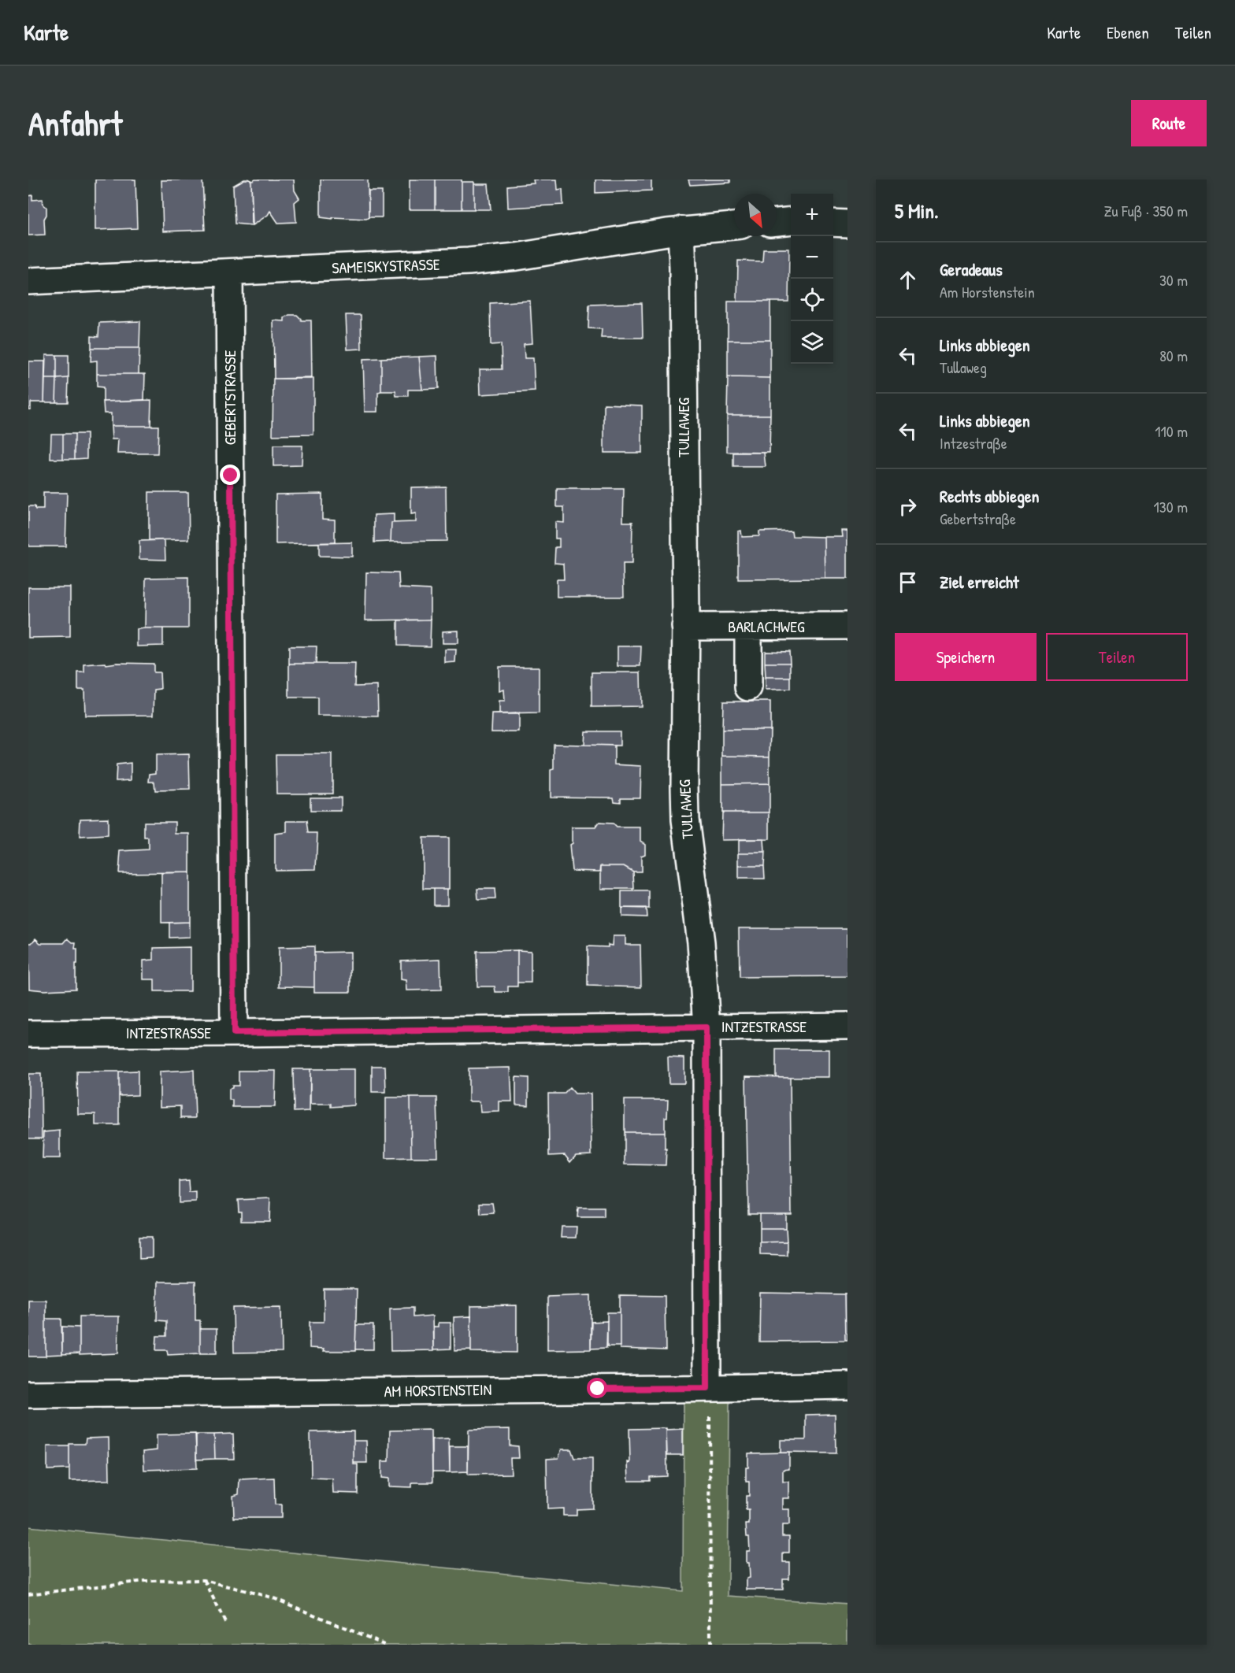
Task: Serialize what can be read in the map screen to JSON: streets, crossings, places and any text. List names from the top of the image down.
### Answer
{
  "streets": {
    "street": [
      "SAMEISKYSTRASSE",
      "GEBERTSTRASSE",
      "TULLAWEG",
      "BARLACHWEG",
      "INTZESTRASSE",
      "AM HORSTENSTEIN"
    ]
  },
  "crossings": [
    ["SAMEISKYSTRASSE", "GEBERTSTRASSE"],
    ["SAMEISKYSTRASSE", "TULLAWEG"],
    ["GEBERTSTRASSE", "INTZESTRASSE"],
    ["TULLAWEG", "BARLACHWEG"],
    ["TULLAWEG", "INTZESTRASSE"],
    ["TULLAWEG", "AM HORSTENSTEIN"]
  ],
  "north": "bottom right",
  "page": {
    "header": "Karte",
    "nav": ["Karte", "Ebenen", "Teilen"],
    "buttons": [
      "Route",
      ["Speichern", "Teilen"]
    ],
    "title": "Anfahrt",
    "heading": ["5 Min.", "Zu Fuß · 350 m"],
    "map_buttons": ["+", "−"],
    "list": [
      ["Geradeaus", "Am Horstenstein", "30 m"],
      ["Links abbiegen", "Tullaweg", "80 m"],
      ["Links abbiegen", "Intzestraße", "110 m"],
      ["Rechts abbiegen", "Gebertstraße", "130 m"],
      "Ziel erreicht"
    ]
  }
}
